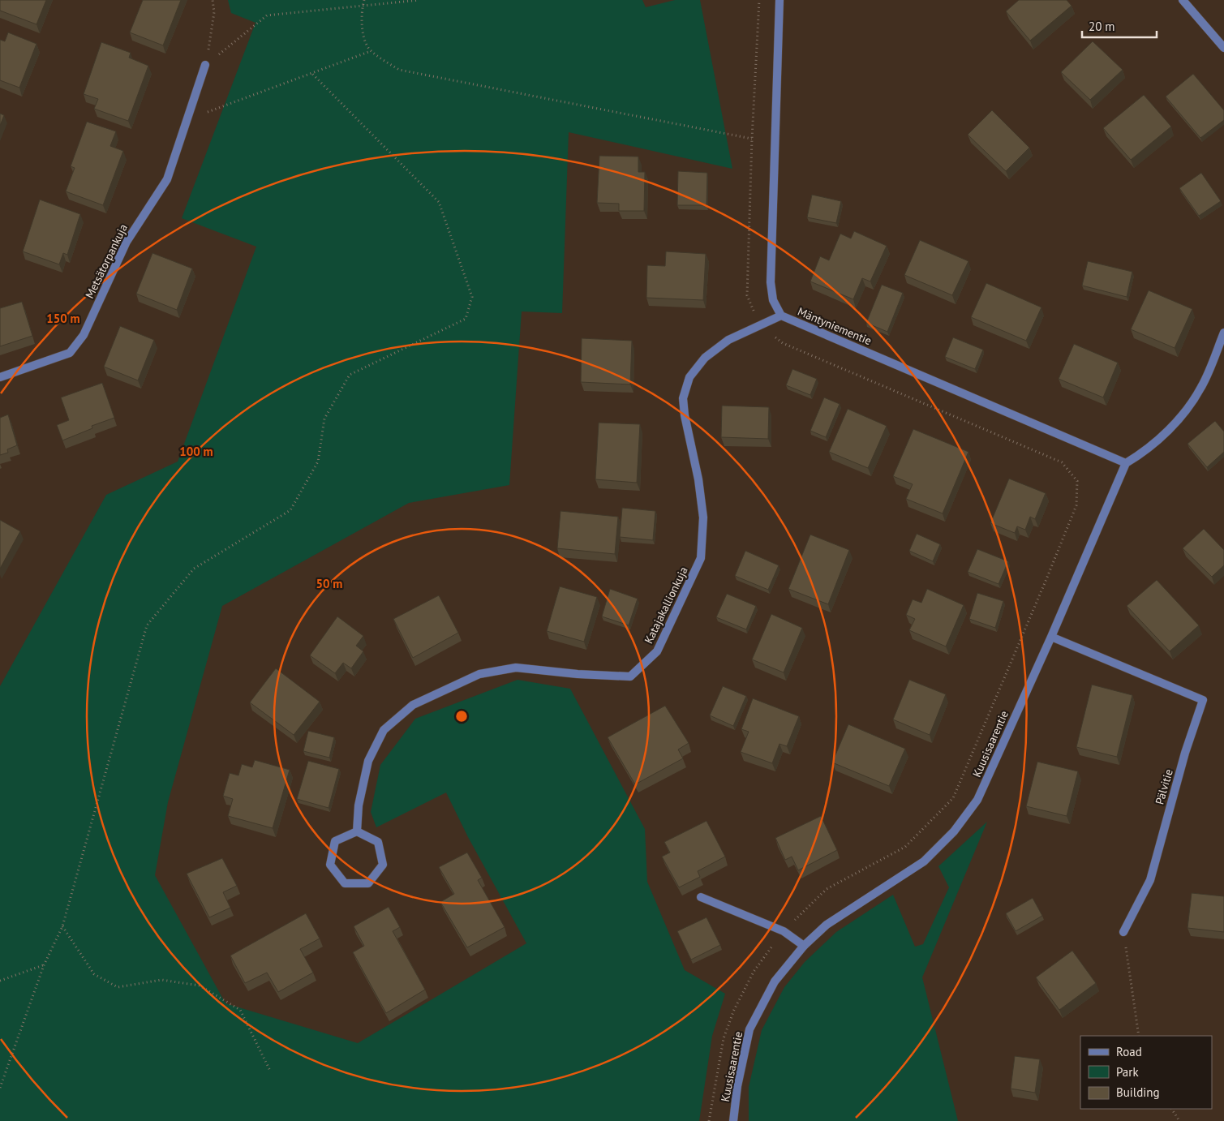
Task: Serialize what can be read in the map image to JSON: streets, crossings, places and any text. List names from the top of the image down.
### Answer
{
  "streets": {
    "street": [
      "Metsätorpankuja",
      "Mäntyniementie",
      "Katajakallionkuja",
      "Kuusisaarentie",
      "Pälvitie"
    ]
  },
  "crossings": [
    ["Mäntyniementie", "Katajakallionkuja"],
    ["Mäntyniementie", "Kuusisaarentie"],
    ["Kuusisaarentie", "Pälvitie"]
  ],
  "legend": ["Road", "Park", "Building"],
  "scale_bar": "20 m",
  "rings": ["150 m", "100 m", "50 m"]
}
